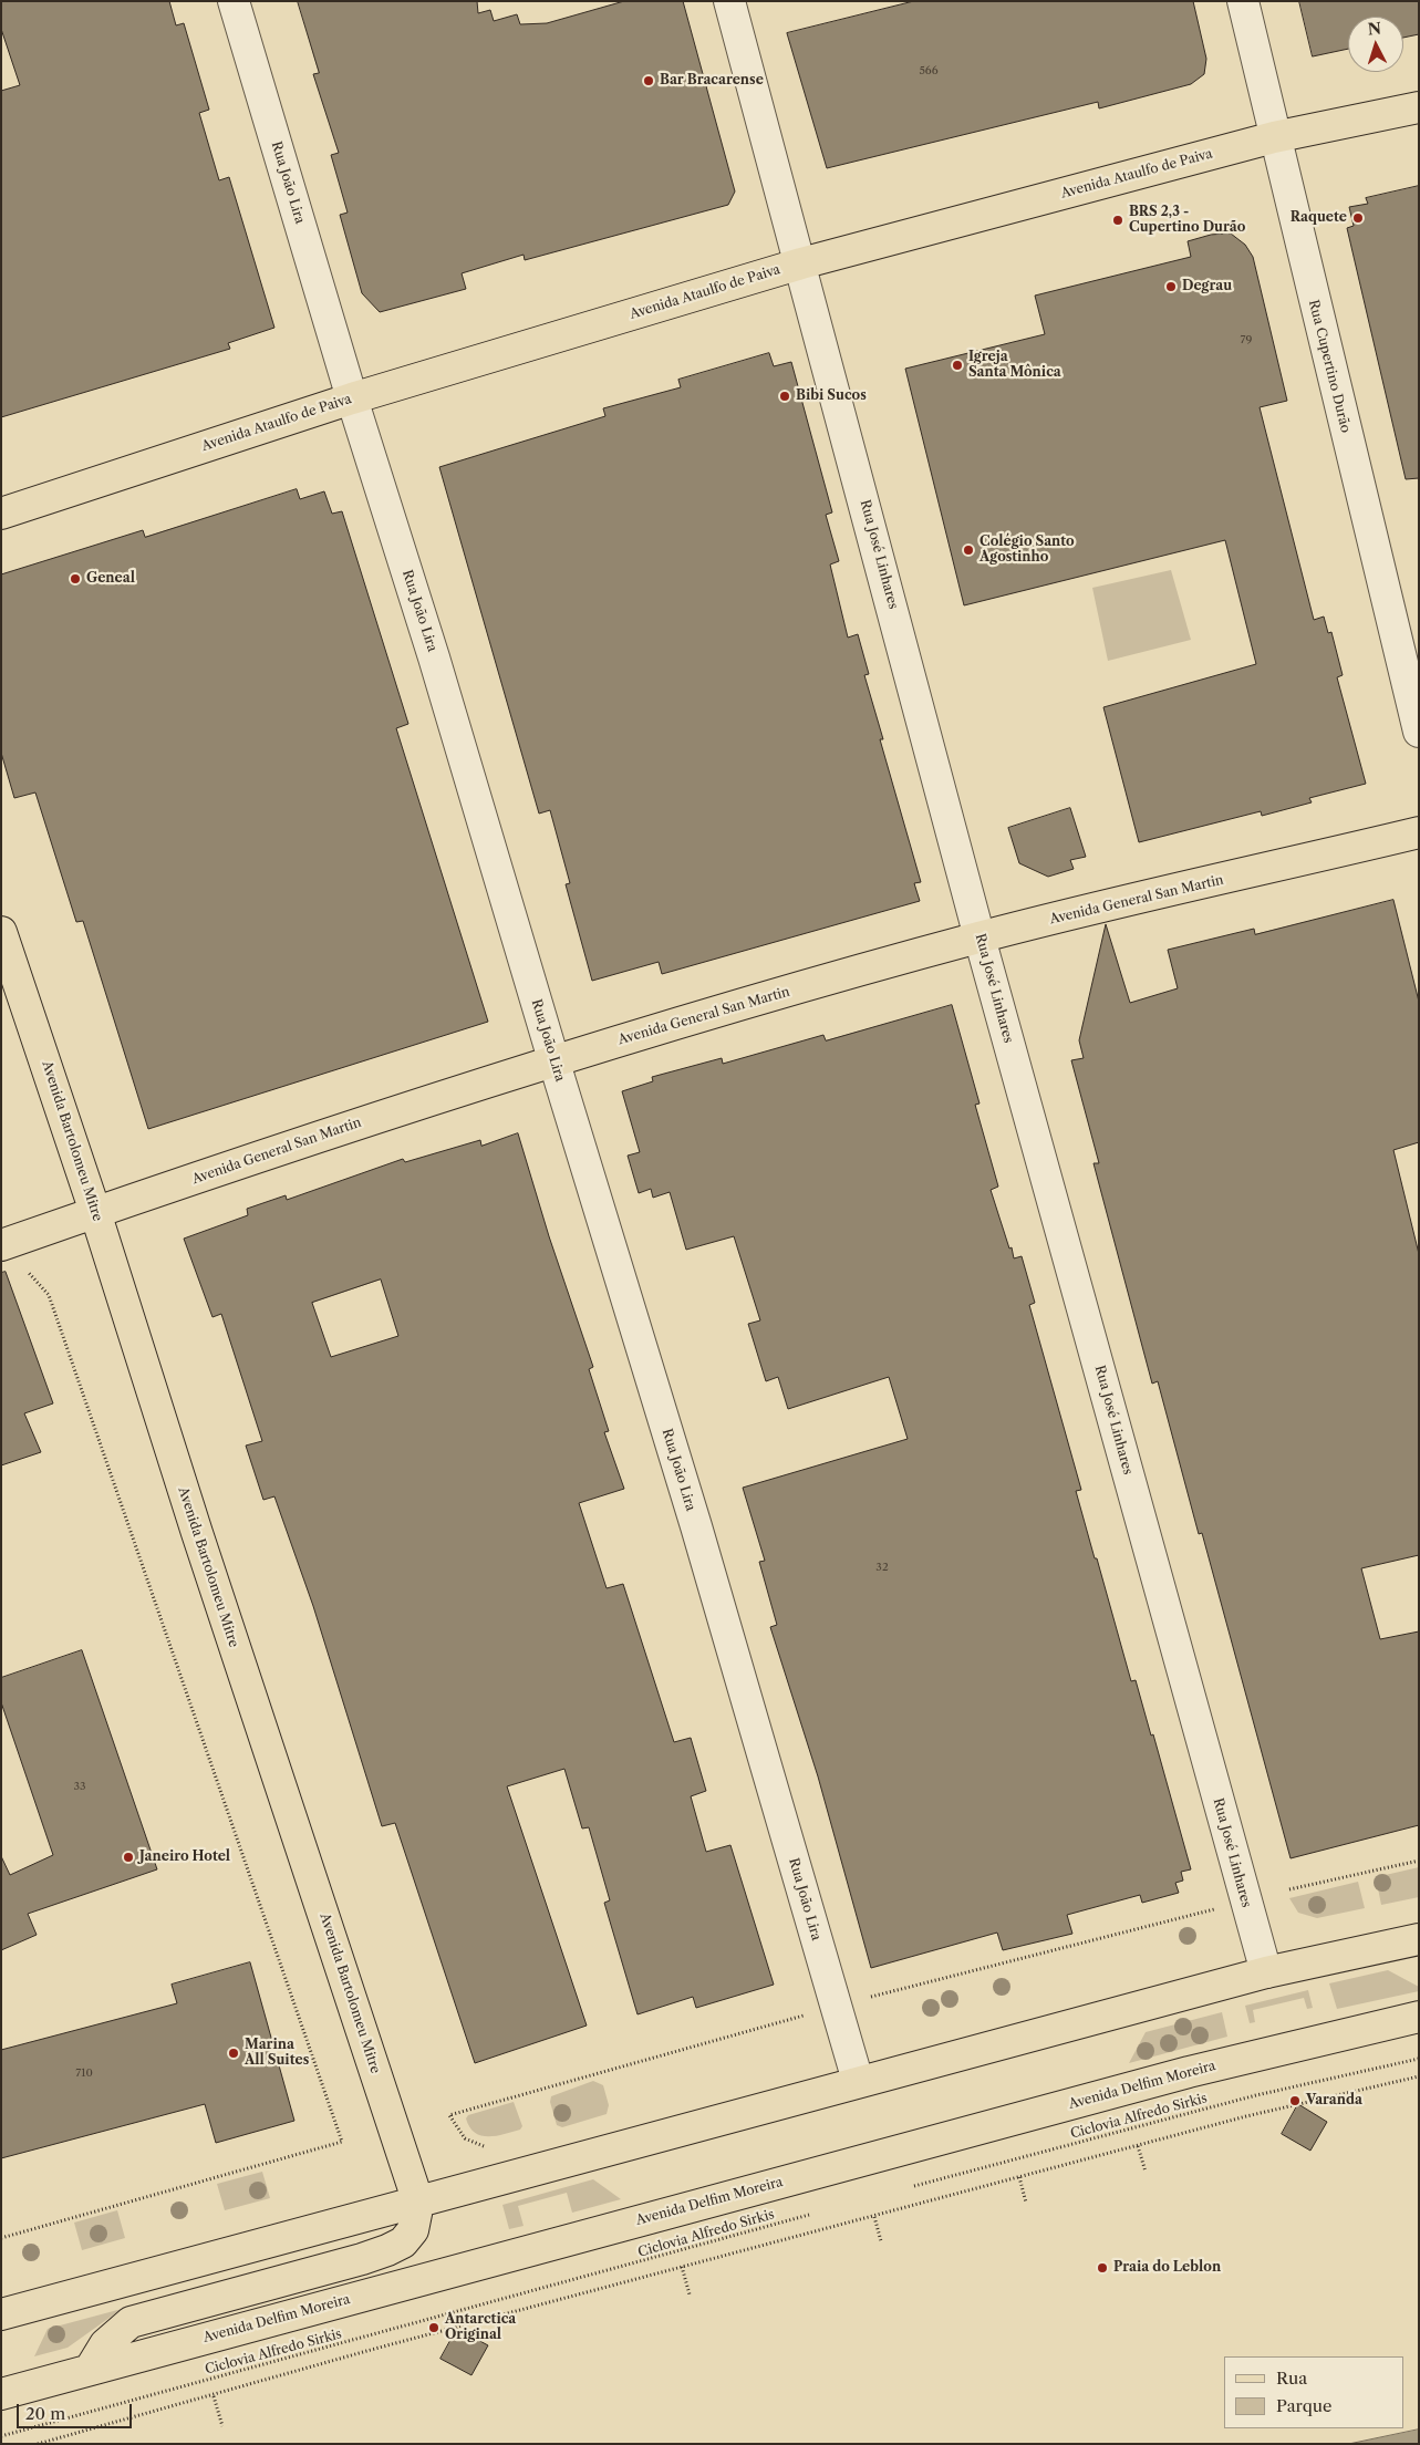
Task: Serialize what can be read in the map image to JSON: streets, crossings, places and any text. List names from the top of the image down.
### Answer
{
  "streets": {
    "main road": [
      "Avenida Ataulfo de Paiva",
      "Avenida General San Martin",
      "Avenida Bartolomeu Mitre",
      "Avenida Delfim Moreira"
    ],
    "street": ["Rua João Lira", "Rua Cupertino Durão", "Rua José Linhares"],
    "path": ["Ciclovia Alfredo Sirkis"]
  },
  "crossings": [
    ["Avenida Ataulfo de Paiva", "Rua João Lira"],
    ["Avenida Ataulfo de Paiva", "Rua Cupertino Durão"],
    ["Avenida Ataulfo de Paiva", "Rua José Linhares"],
    ["Rua João Lira", "Avenida General San Martin"],
    ["Rua José Linhares", "Avenida General San Martin"],
    ["Avenida General San Martin", "Avenida Bartolomeu Mitre"]
  ],
  "places": [
    "Bar Bracarense",
    "Raquete",
    "BRS 2,3 - Cupertino Durão",
    "Degrau",
    "Igreja Santa Mônica",
    "Bibi Sucos",
    "Colégio Santo Agostinho",
    "Geneal",
    "Janeiro Hotel",
    "Marina All Suites",
    "Varanda",
    "Praia do Leblon",
    "Antarctica Original"
  ],
  "house_numbers": [
    "566",
    "79",
    "32",
    "33",
    "710"
  ],
  "legend": ["Rua", "Parque"],
  "scale_bar": "20 m",
  "north": "top"
}
